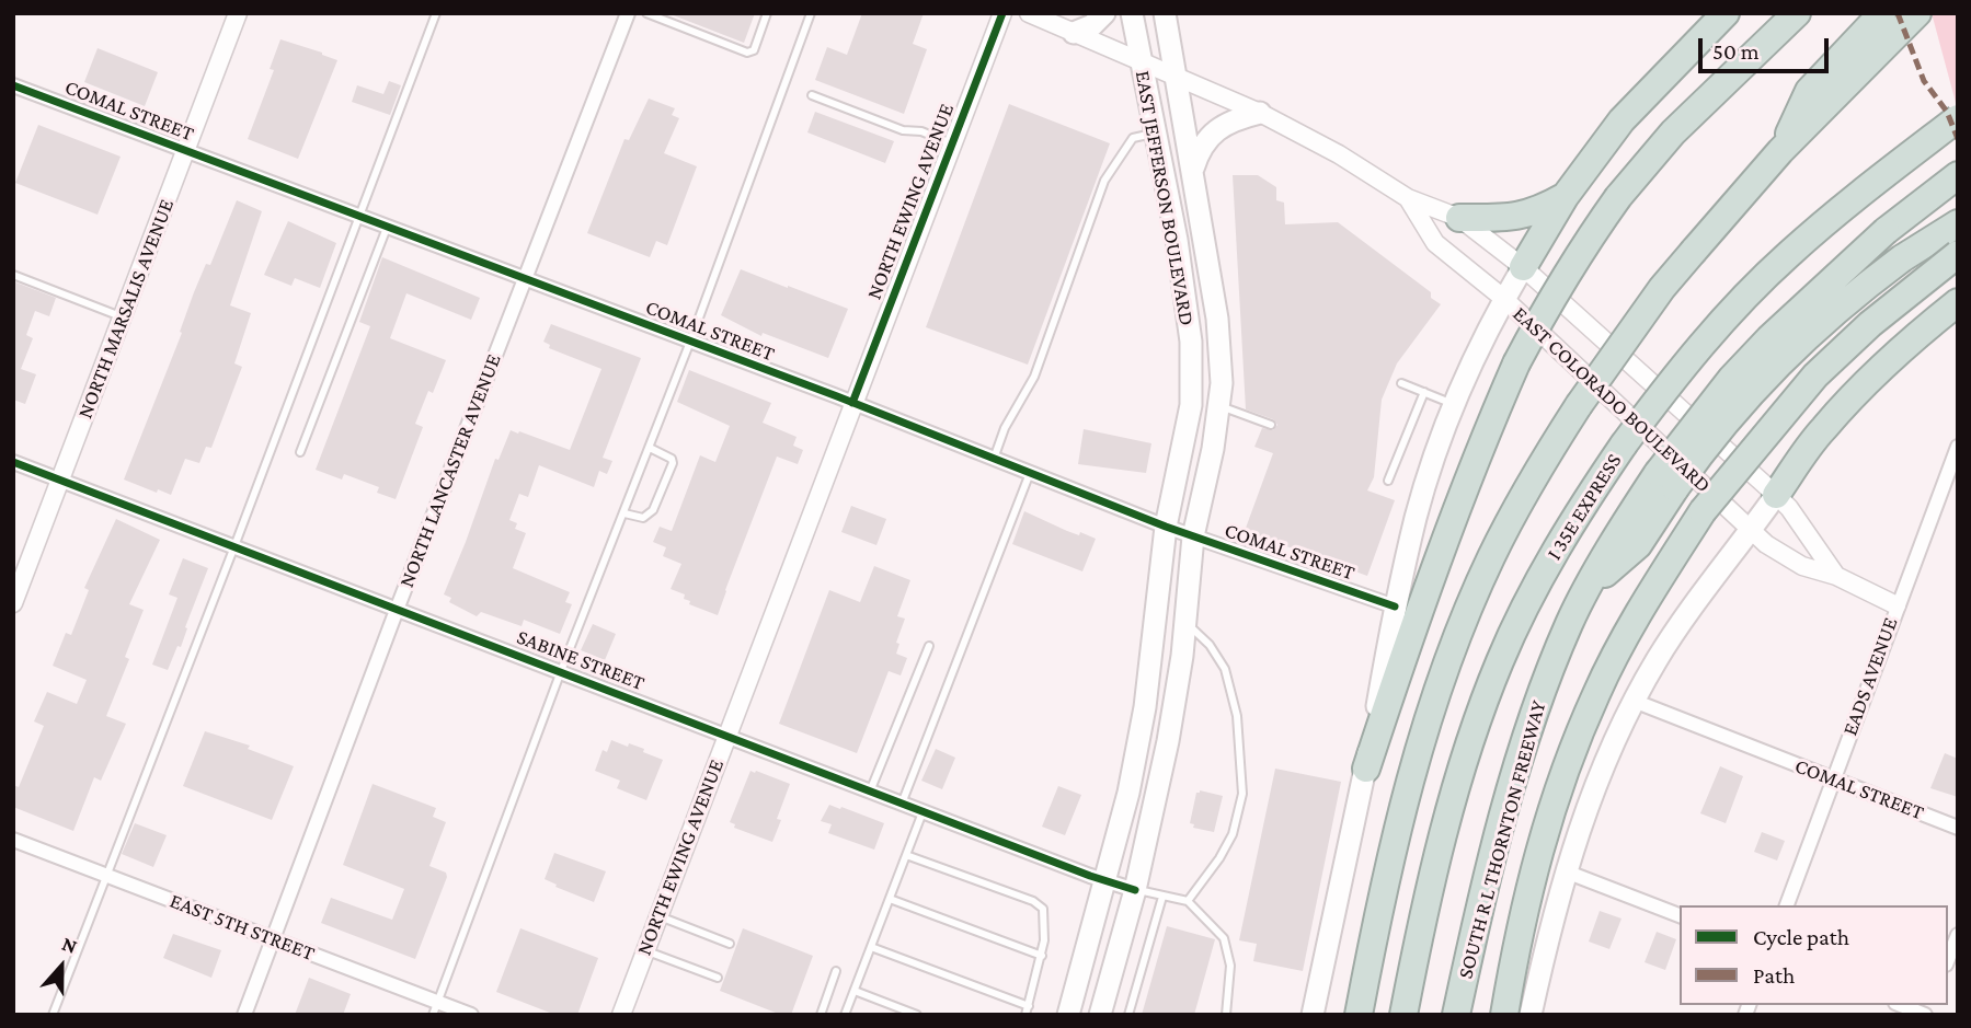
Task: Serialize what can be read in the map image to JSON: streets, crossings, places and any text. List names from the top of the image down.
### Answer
{
  "streets": {
    "highway": ["I 35E EXPRESS", "SOUTH R L THORNTON FREEWAY"],
    "main road": ["EAST JEFFERSON BOULEVARD"],
    "street": [
      "COMAL STREET",
      "NORTH EWING AVENUE",
      "NORTH MARSALIS AVENUE",
      "EAST COLORADO BOULEVARD",
      "NORTH LANCASTER AVENUE",
      "SABINE STREET",
      "EADS AVENUE",
      "EAST 5TH STREET"
    ]
  },
  "crossings": [
    ["COMAL STREET", "EAST JEFFERSON BOULEVARD"],
    ["COMAL STREET", "NORTH EWING AVENUE"],
    ["COMAL STREET", "NORTH MARSALIS AVENUE"],
    ["COMAL STREET", "NORTH LANCASTER AVENUE"],
    ["COMAL STREET", "EADS AVENUE"],
    ["EAST JEFFERSON BOULEVARD", "EAST COLORADO BOULEVARD"],
    ["EAST JEFFERSON BOULEVARD", "SABINE STREET"],
    ["NORTH EWING AVENUE", "SABINE STREET"],
    ["NORTH MARSALIS AVENUE", "SABINE STREET"],
    ["EAST COLORADO BOULEVARD", "EADS AVENUE"],
    ["NORTH LANCASTER AVENUE", "SABINE STREET"],
    ["NORTH LANCASTER AVENUE", "EAST 5TH STREET"]
  ],
  "legend": ["Cycle path", "Path"],
  "scale_bar": "50 m",
  "north": "top"
}
